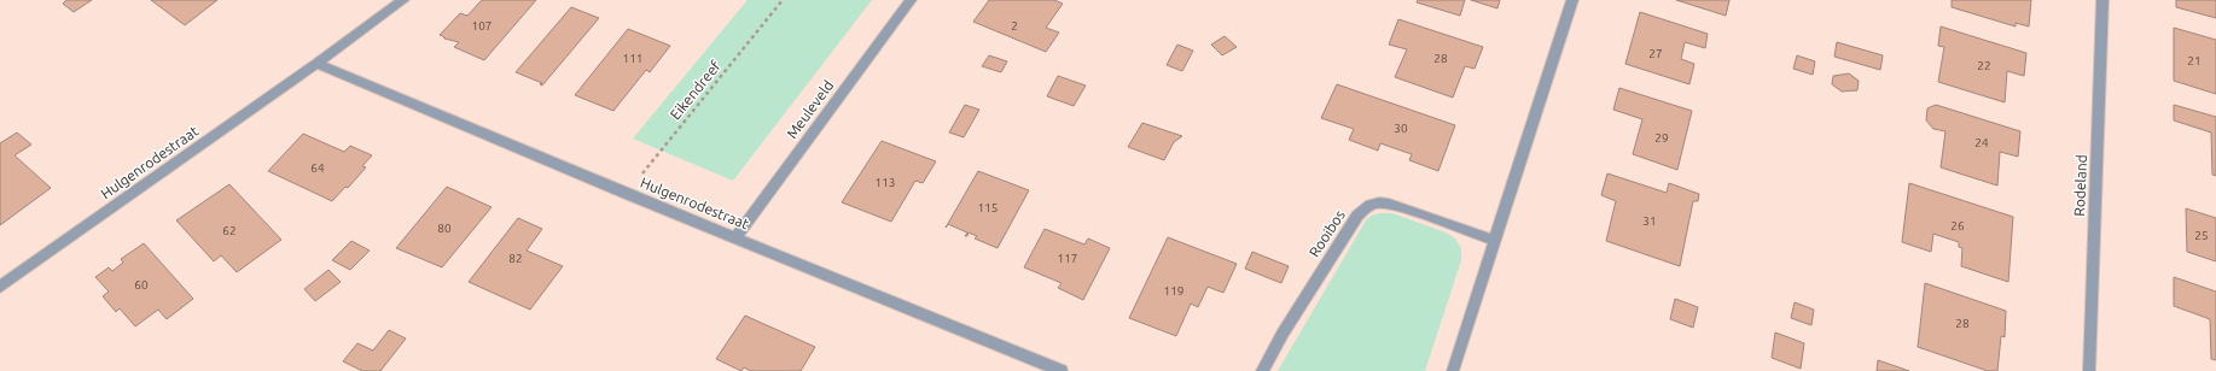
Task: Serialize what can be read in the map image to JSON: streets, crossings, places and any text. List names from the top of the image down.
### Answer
{
  "streets": {
    "street": [
      "Meuleveld",
      "Hulgenrodestraat",
      "Rodeland",
      "Rooibos"
    ],
    "path": ["Eikendreef"]
  },
  "crossings": [
    ["Eikendreef", "Hulgenrodestraat"],
    ["Meuleveld", "Hulgenrodestraat"]
  ],
  "house_numbers": [
    "107",
    "2",
    "27",
    "111",
    "28",
    "21",
    "22",
    "30",
    "29",
    "24",
    "64",
    "113",
    "115",
    "31",
    "26",
    "80",
    "62",
    "25",
    "82",
    "117",
    "60",
    "119",
    "28"
  ]
}
